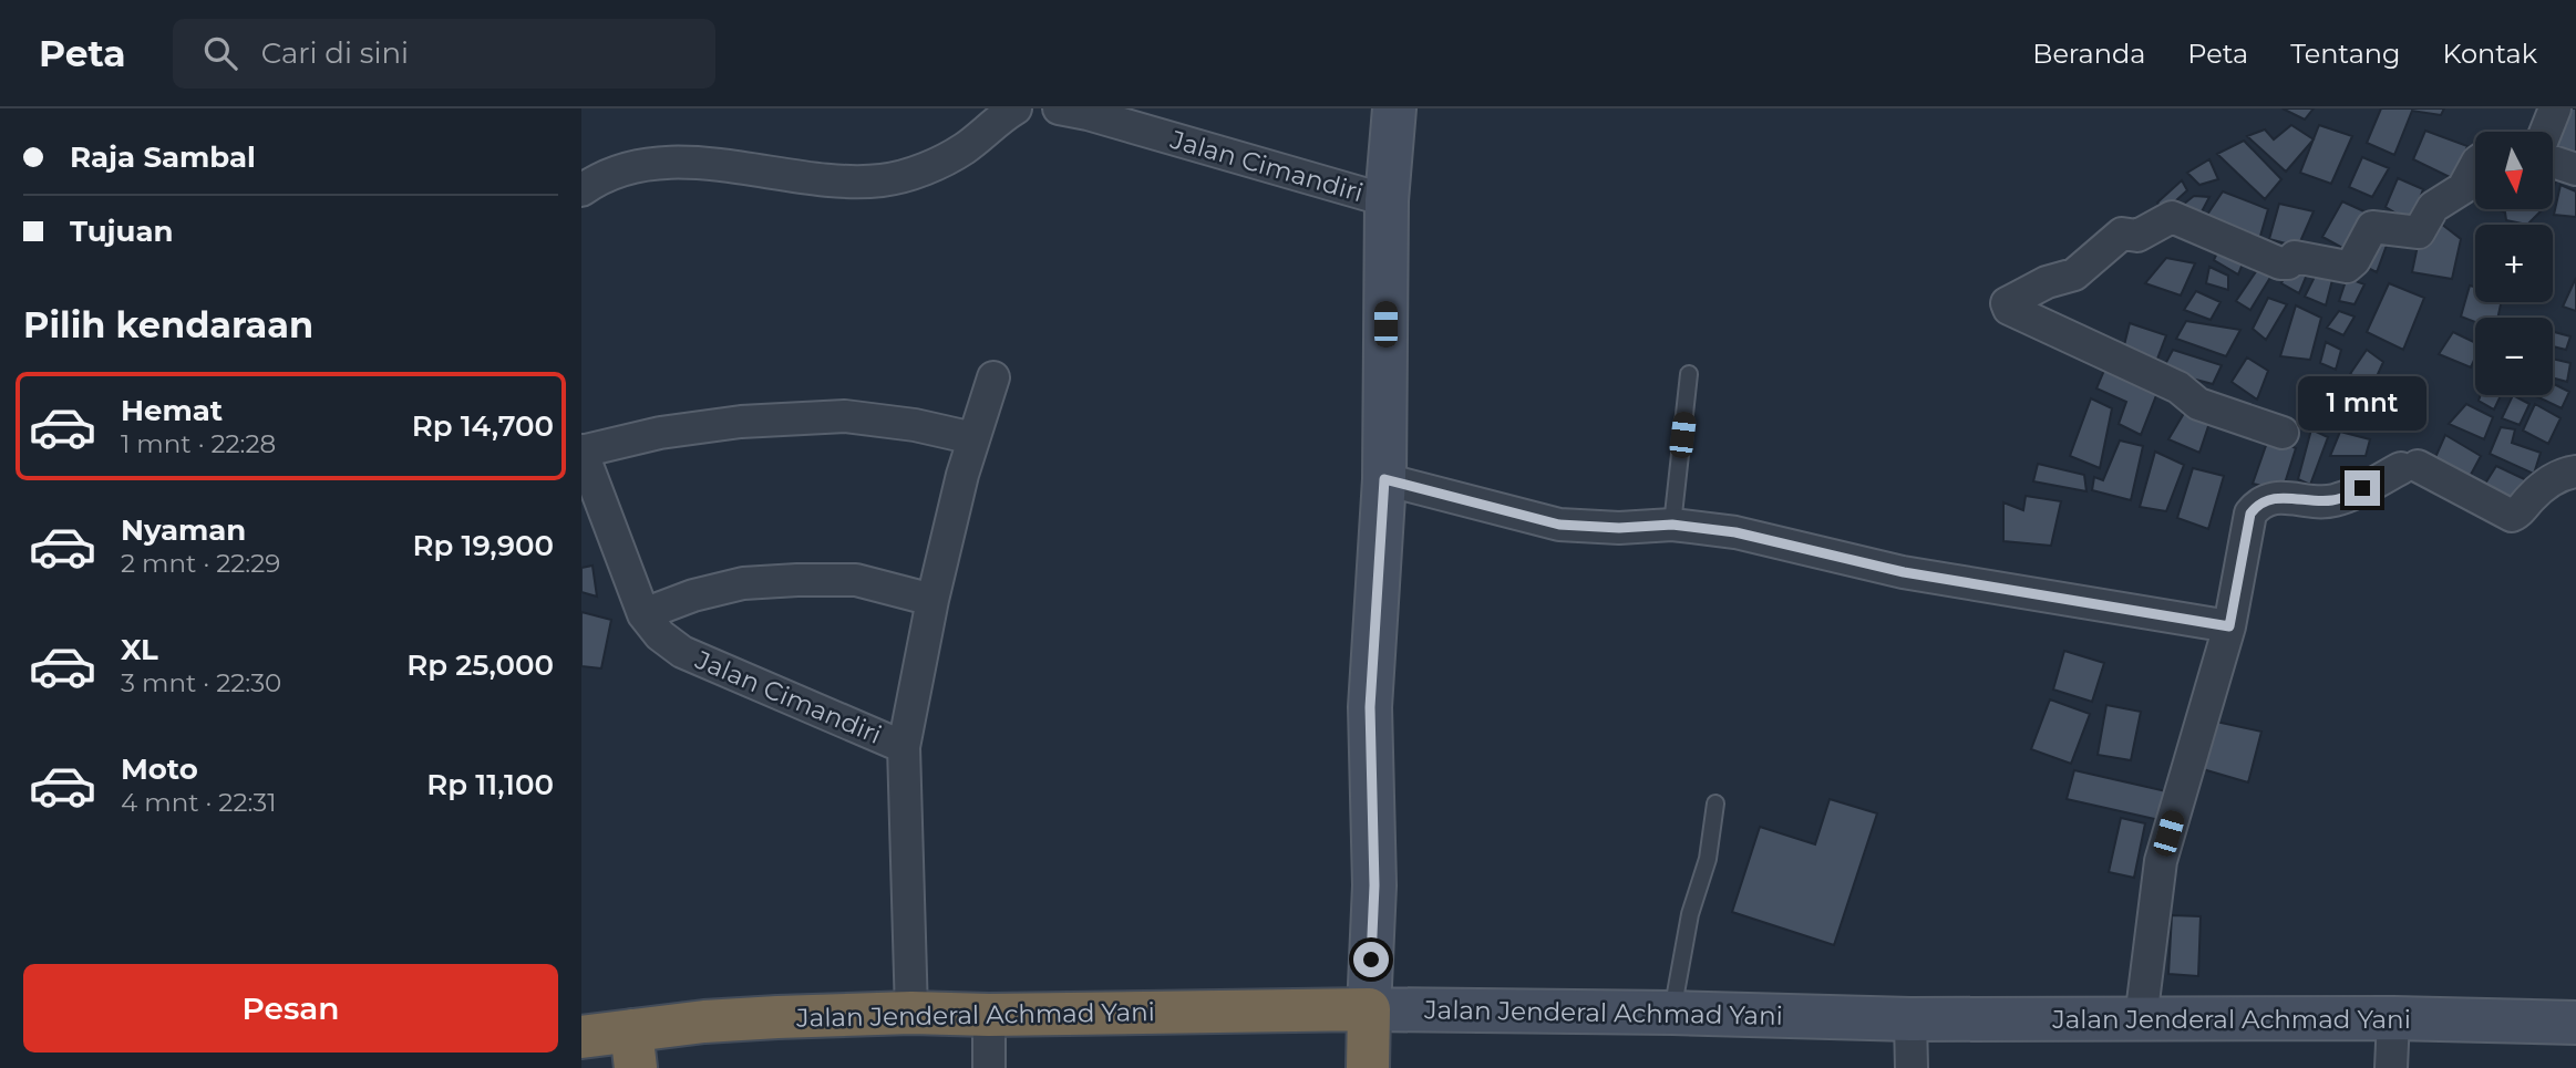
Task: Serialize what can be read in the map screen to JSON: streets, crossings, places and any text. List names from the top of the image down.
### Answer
{
  "streets": {
    "highway": ["Jalan Jenderal Achmad Yani"],
    "street": ["Jalan Cimandiri"]
  },
  "crossings": [
    ["Jalan Cimandiri", "Jalan Jenderal Achmad Yani"]
  ],
  "north": "bottom",
  "page": {
    "header": "Peta",
    "search": "Cari di sini",
    "nav": [
      "Beranda",
      "Peta",
      "Tentang",
      "Kontak"
    ],
    "banner": ["Raja Sambal", "Tujuan"],
    "map_buttons": ["+", "−"],
    "heading": "Pilih kendaraan",
    "list": [
      {
        "name": "Hemat",
        "note": "1 mnt · 22:28",
        "value": "Rp 14,700"
      },
      {
        "name": "Nyaman",
        "note": "2 mnt · 22:29",
        "value": "Rp 19,900"
      },
      {
        "name": "XL",
        "note": "3 mnt · 22:30",
        "value": "Rp 25,000"
      },
      {
        "name": "Moto",
        "note": "4 mnt · 22:31",
        "value": "Rp 11,100"
      }
    ],
    "bubble": "1 mnt",
    "buttons": "Pesan"
  }
}
